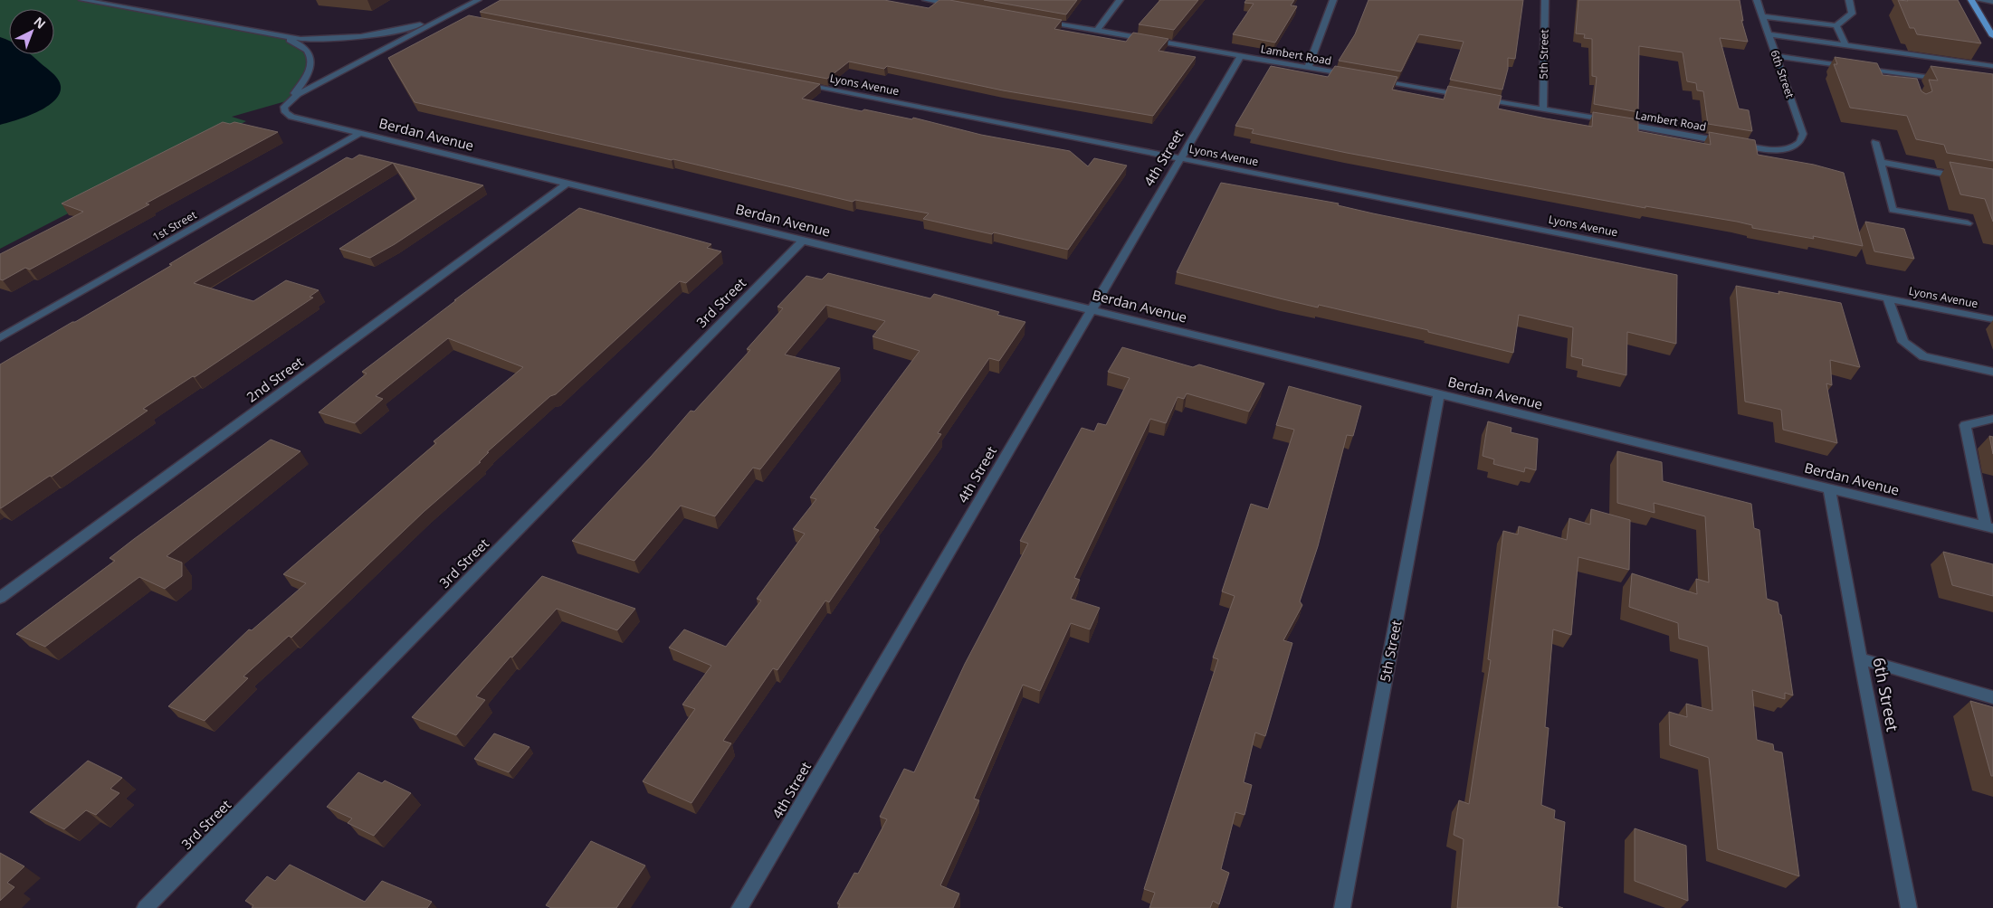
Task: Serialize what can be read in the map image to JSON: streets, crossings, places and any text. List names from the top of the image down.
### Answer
{
  "streets": {
    "street": [
      "5th Street",
      "Lambert Road",
      "6th Street",
      "Lyons Avenue",
      "Berdan Avenue",
      "4th Street",
      "1st Street",
      "3rd Street",
      "2nd Street"
    ]
  },
  "crossings": [
    ["5th Street", "Lambert Road"],
    ["5th Street", "Berdan Avenue"],
    ["Lambert Road", "4th Street"],
    ["6th Street", "Berdan Avenue"],
    ["Lyons Avenue", "4th Street"],
    ["Berdan Avenue", "4th Street"],
    ["Berdan Avenue", "1st Street"],
    ["Berdan Avenue", "3rd Street"],
    ["Berdan Avenue", "2nd Street"]
  ],
  "north": "top right"
}
